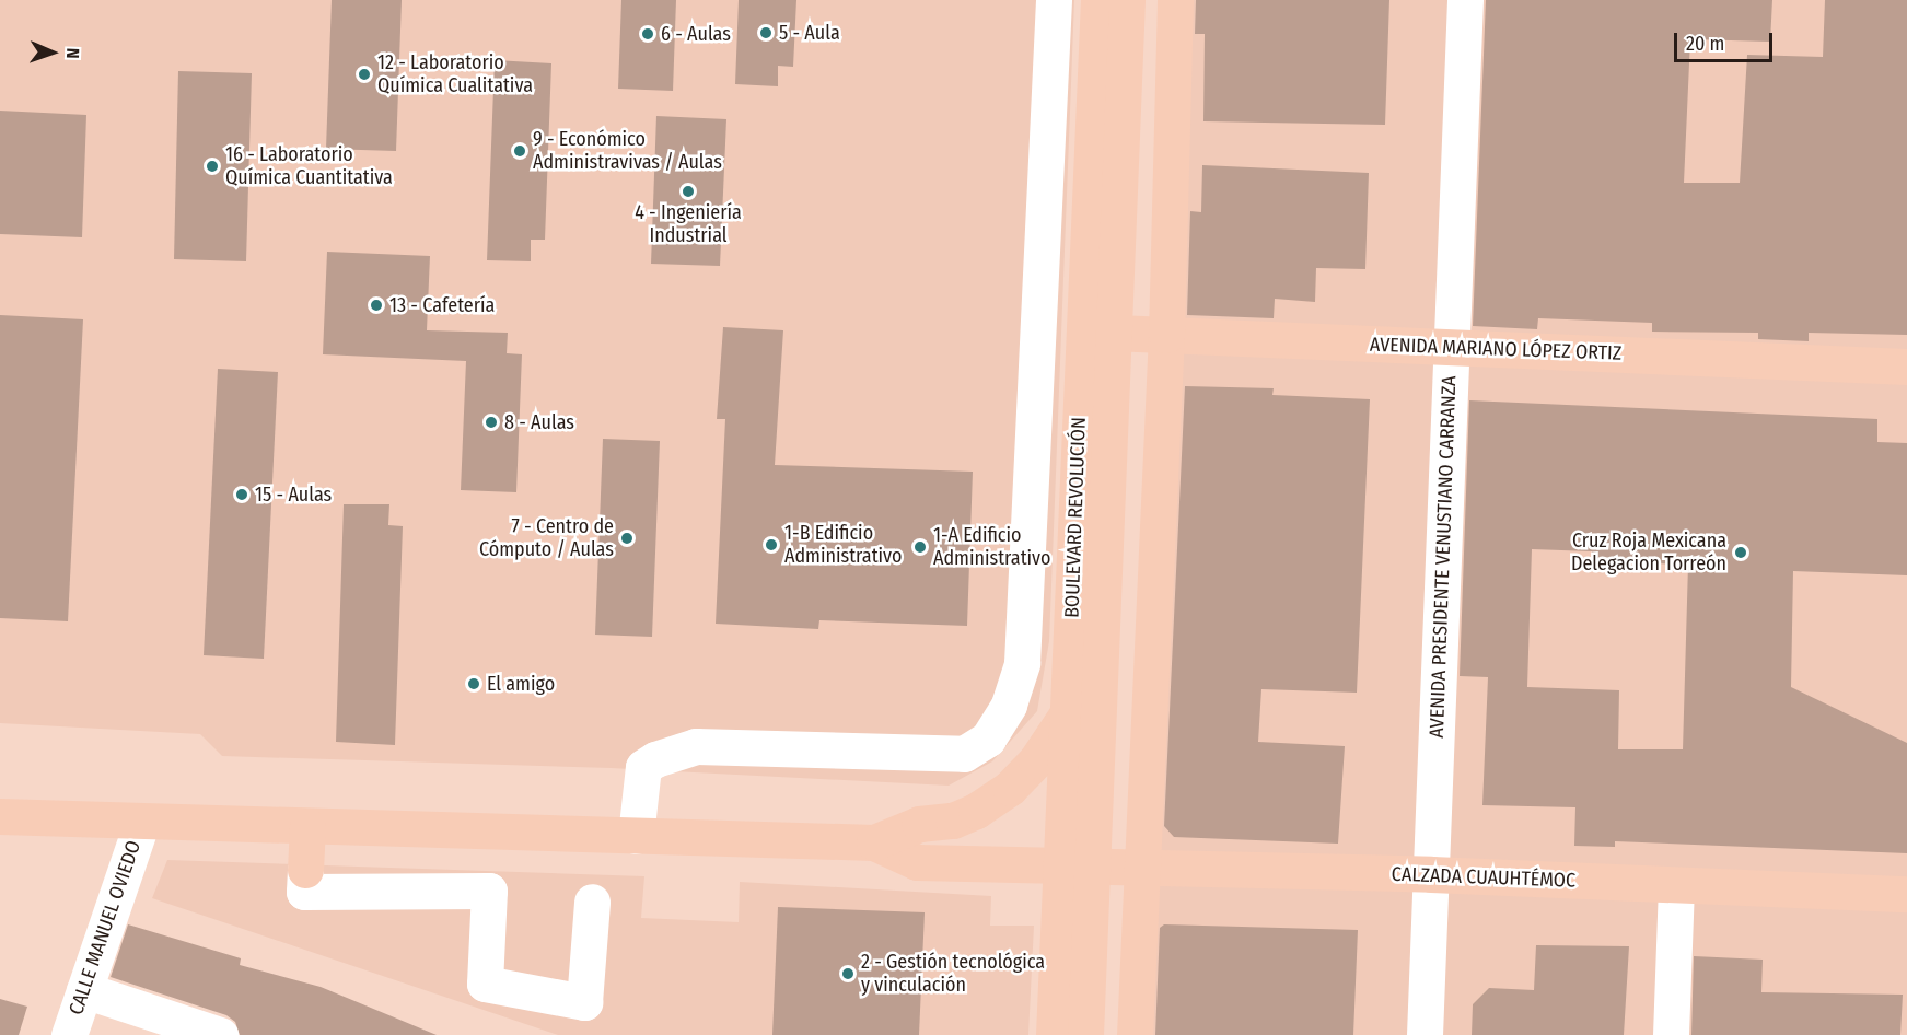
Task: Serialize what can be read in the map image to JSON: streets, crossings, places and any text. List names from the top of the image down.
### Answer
{
  "streets": {
    "main road": ["AVENIDA MARIANO LÓPEZ ORTIZ", "BOULEVARD REVOLUCIÓN", "CALZADA CUAUHTÉMOC"],
    "street": ["AVENIDA PRESIDENTE VENUSTIANO CARRANZA", "CALLE MANUEL OVIEDO"]
  },
  "crossings": [
    ["AVENIDA MARIANO LÓPEZ ORTIZ", "BOULEVARD REVOLUCIÓN"],
    ["AVENIDA MARIANO LÓPEZ ORTIZ", "AVENIDA PRESIDENTE VENUSTIANO CARRANZA"],
    ["BOULEVARD REVOLUCIÓN", "CALZADA CUAUHTÉMOC"],
    ["AVENIDA PRESIDENTE VENUSTIANO CARRANZA", "CALZADA CUAUHTÉMOC"]
  ],
  "places": [
    "5 - Aula",
    "6 - Aulas",
    "12 - Laboratorio Química Cualitativa",
    "9 - Económico Administravivas / Aulas",
    "16 - Laboratorio Química Cuantitativa",
    "4 - Ingeniería Industrial",
    "13 - Cafetería",
    "8 - Aulas",
    "15 - Aulas",
    "7 - Centro de Cómputo / Aulas",
    "1-B Edificio Administrativo",
    "1-A Edificio Administrativo",
    "Cruz Roja Mexicana Delegacion Torreón",
    "El amigo",
    "2 - Gestión tecnológica y vinculación"
  ],
  "scale_bar": "20 m",
  "north": "right"
}
